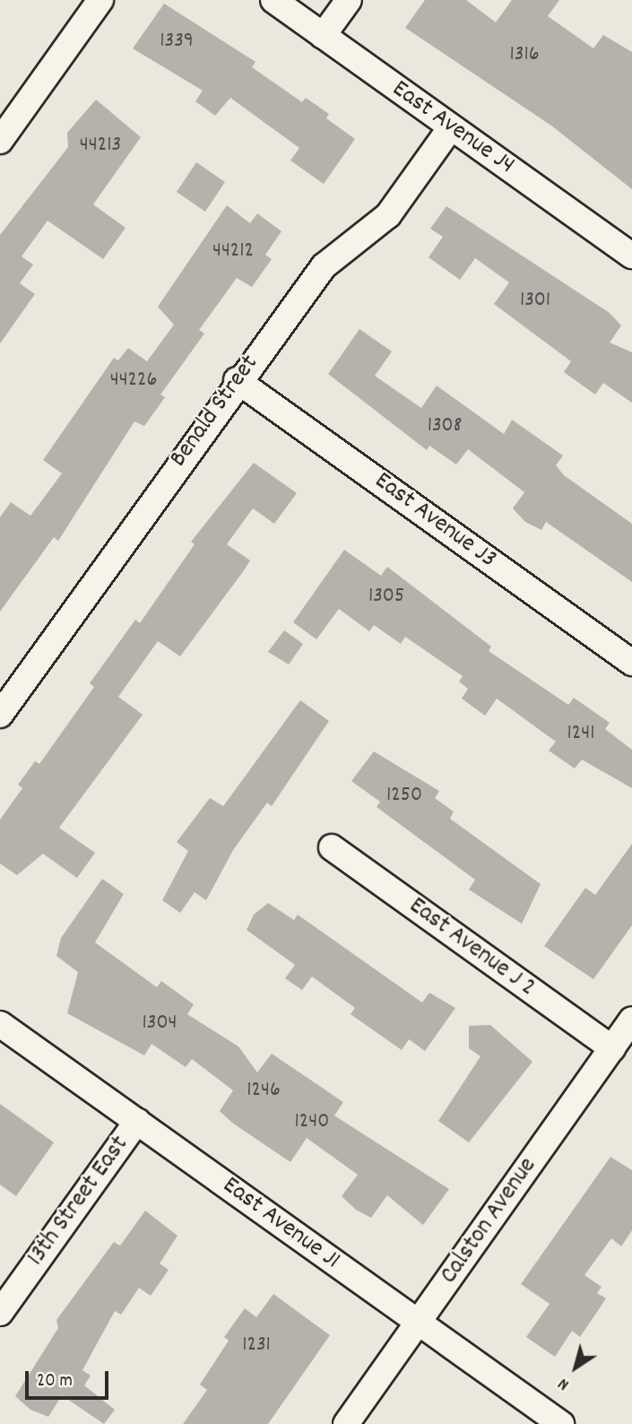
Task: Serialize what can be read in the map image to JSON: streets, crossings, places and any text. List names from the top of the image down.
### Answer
{
  "streets": {
    "street": [
      "East Avenue J4",
      "Benald Street",
      "East Avenue J3",
      "East Avenue J 2",
      "13th Street East",
      "Calston Avenue",
      "East Avenue J1"
    ]
  },
  "crossings": [
    ["East Avenue J4", "Benald Street"],
    ["Benald Street", "East Avenue J3"],
    ["East Avenue J 2", "Calston Avenue"],
    ["13th Street East", "East Avenue J1"],
    ["Calston Avenue", "East Avenue J1"]
  ],
  "house_numbers": [
    "1339",
    "1316",
    "44213",
    "44212",
    "1301",
    "44226",
    "1308",
    "1305",
    "1241",
    "1250",
    "1304",
    "1246",
    "1240",
    "1231"
  ],
  "scale_bar": "20 m",
  "north": "bottom left"
}
